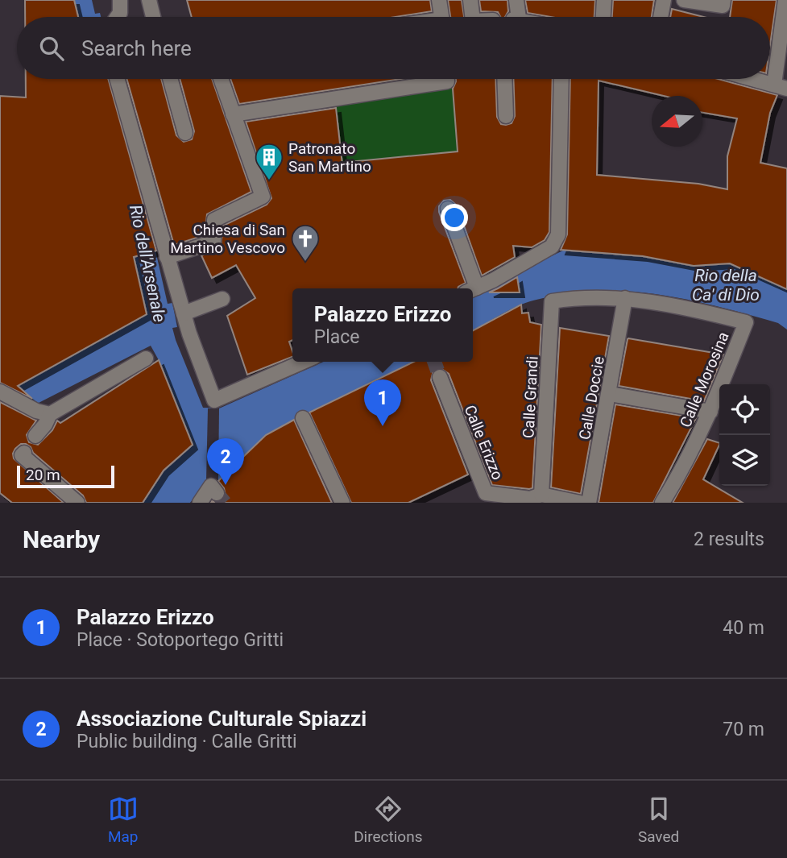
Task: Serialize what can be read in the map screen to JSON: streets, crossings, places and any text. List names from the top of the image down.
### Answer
{
  "streets": {
    "street": [
      "Calle Morosina",
      "Calle Grandi",
      "Calle Doccie",
      "Calle Erizzo"
    ]
  },
  "crossings": [
    ["Calle Morosina", "Calle Grandi"],
    ["Calle Morosina", "Calle Doccie"],
    ["Calle Grandi", "Calle Erizzo"]
  ],
  "water": ["Rio dell'Arsenale", "Rio della Ca' di Dio"],
  "places": {
    "building": ["Patronato San Martino"],
    "church": ["Chiesa di San Martino Vescovo"]
  },
  "scale_bar": "20 m",
  "north": "left",
  "page": {
    "search": "Search here",
    "popup": ["Palazzo Erizzo", "Place"],
    "pins": ["1", "2"],
    "scale": "20 m",
    "heading": ["Nearby", "2 results"],
    "list": [
      {
        "mark": "1",
        "name": "Palazzo Erizzo",
        "note": "Place · Sotoportego Gritti",
        "value": "40 m"
      },
      {
        "mark": "2",
        "name": "Associazione Culturale Spiazzi",
        "note": "Public building · Calle Gritti",
        "value": "70 m"
      }
    ],
    "nav": ["Map", "Directions", "Saved"]
  }
}
